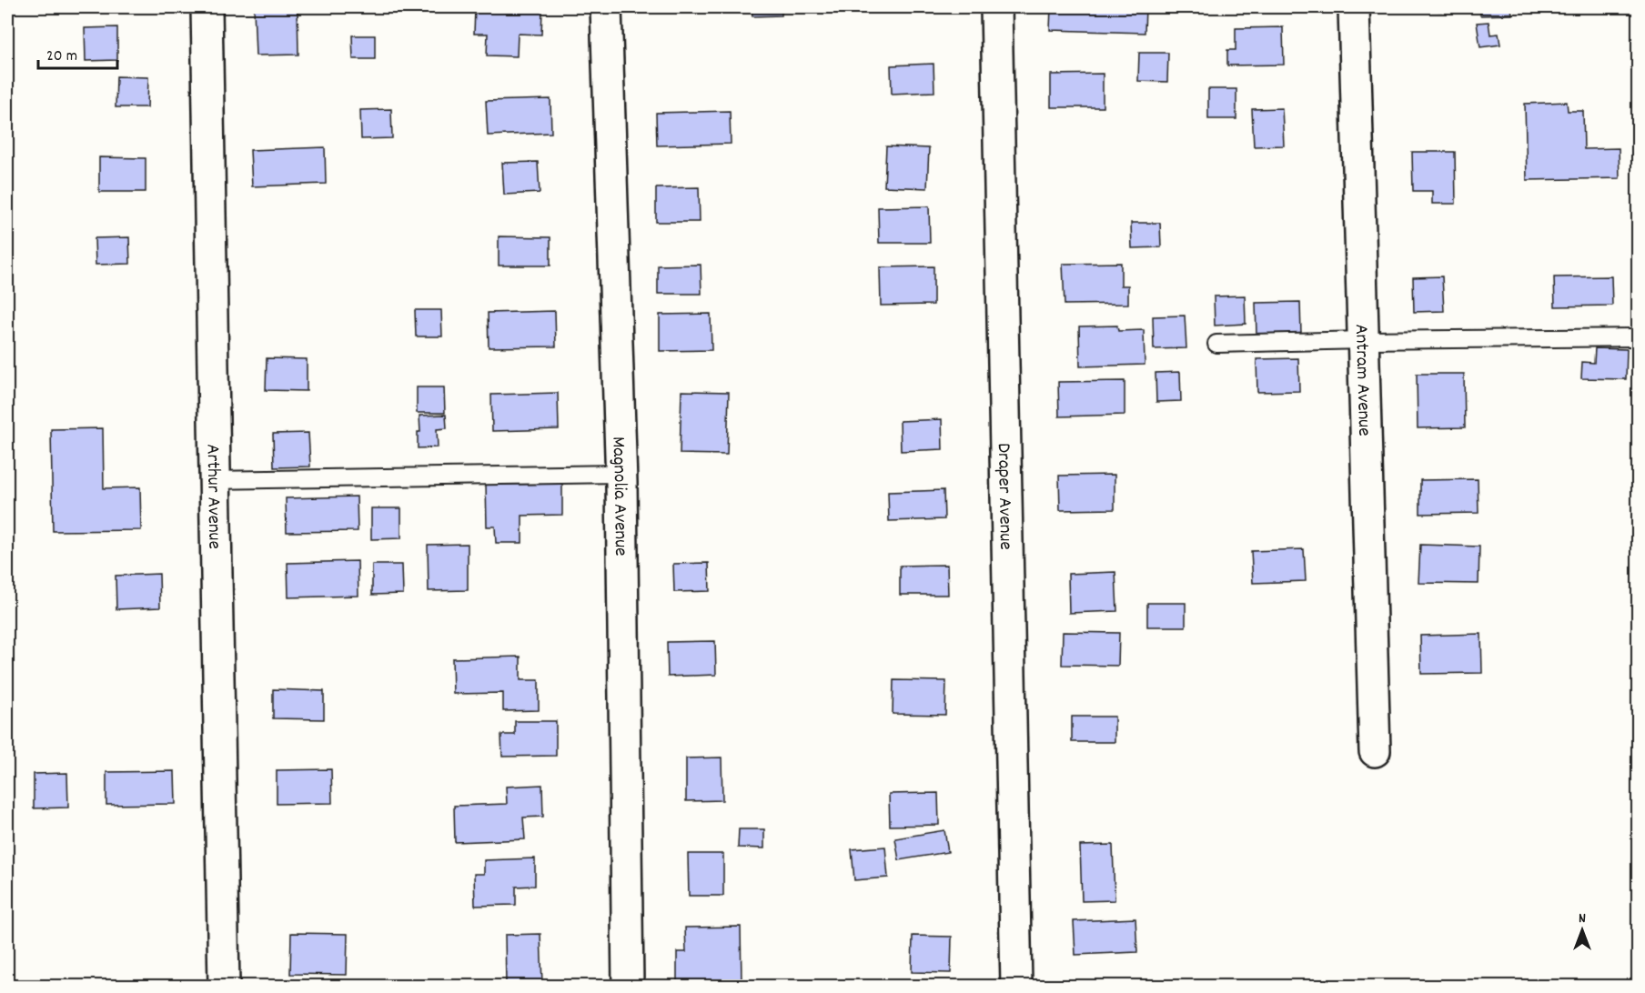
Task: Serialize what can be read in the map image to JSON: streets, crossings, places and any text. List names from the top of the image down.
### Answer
{
  "streets": {
    "street": [
      "Antram Avenue",
      "Arthur Avenue",
      "Magnolia Avenue",
      "Draper Avenue"
    ]
  },
  "scale_bar": "20 m",
  "north": "top"
}
